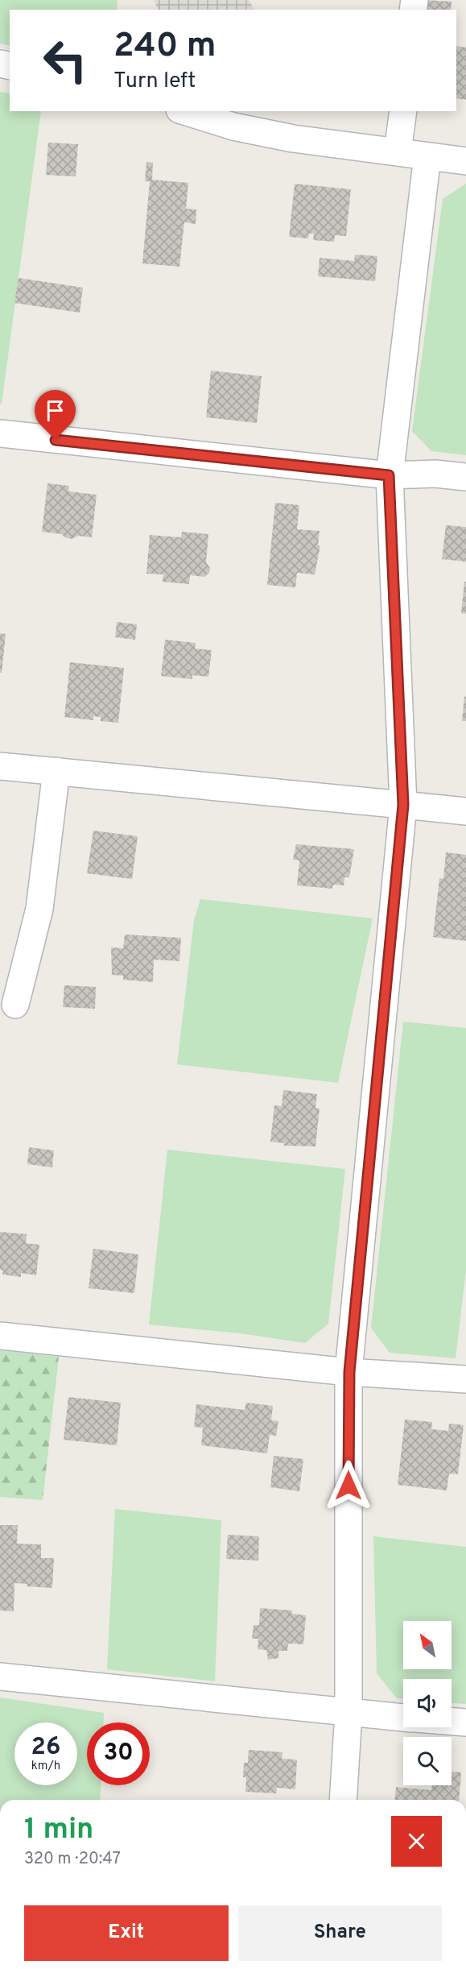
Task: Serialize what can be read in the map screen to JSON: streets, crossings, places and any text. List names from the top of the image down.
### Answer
{
  "north": "top left",
  "page": {
    "turn": ["240 m", "Turn left"],
    "speed": "26 km/h",
    "limit": "30",
    "heading": ["1 min", "320 m · 20:47"],
    "buttons": ["Exit", "Share"]
  }
}
